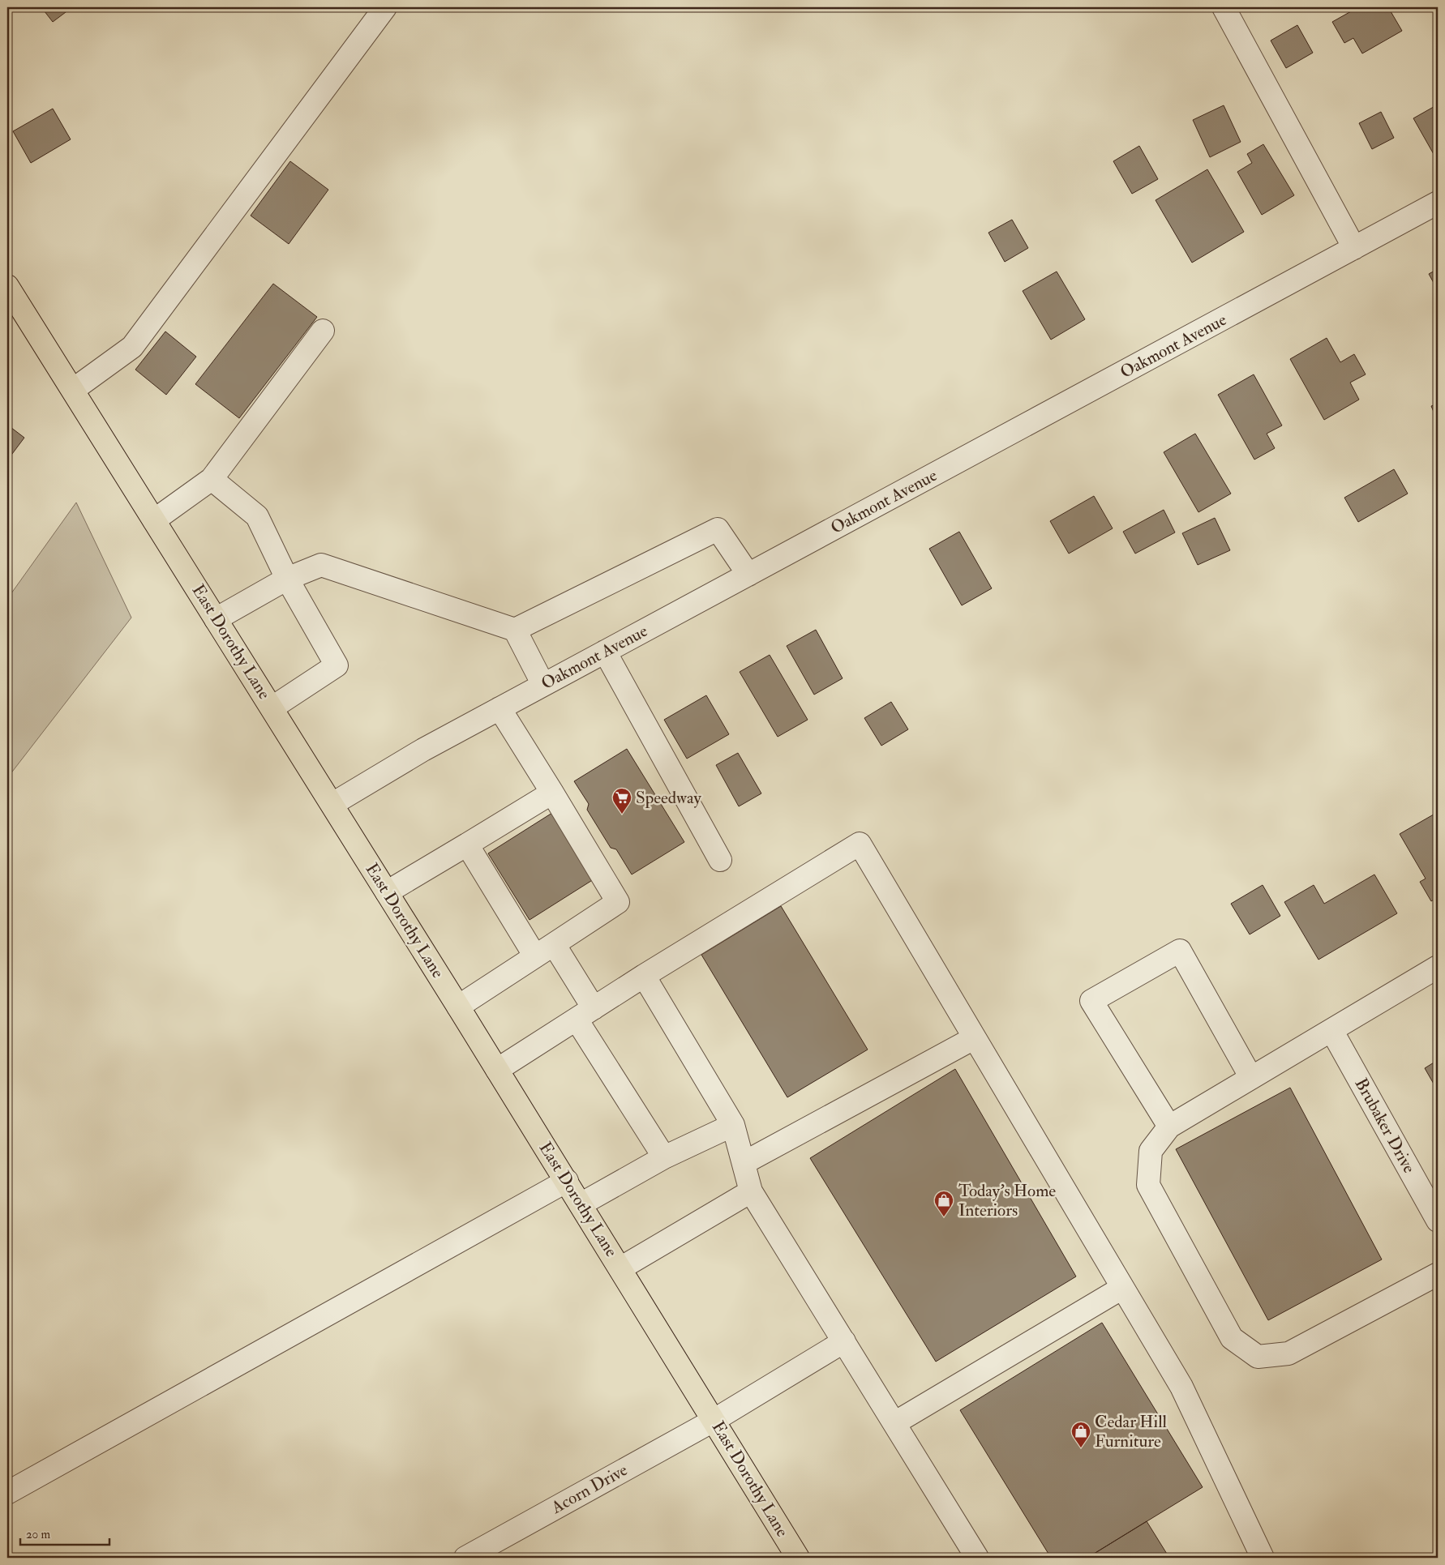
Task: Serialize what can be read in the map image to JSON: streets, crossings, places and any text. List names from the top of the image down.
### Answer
{
  "streets": {
    "main road": ["East Dorothy Lane"],
    "street": ["Oakmont Avenue", "Brubaker Drive", "Acorn Drive"]
  },
  "crossings": [
    ["Oakmont Avenue", "East Dorothy Lane"],
    ["East Dorothy Lane", "Acorn Drive"]
  ],
  "places": {
    "supermarket": ["Speedway"],
    "shop": ["Today's Home Interiors", "Cedar Hill Furniture"]
  },
  "scale_bar": "20 m"
}
